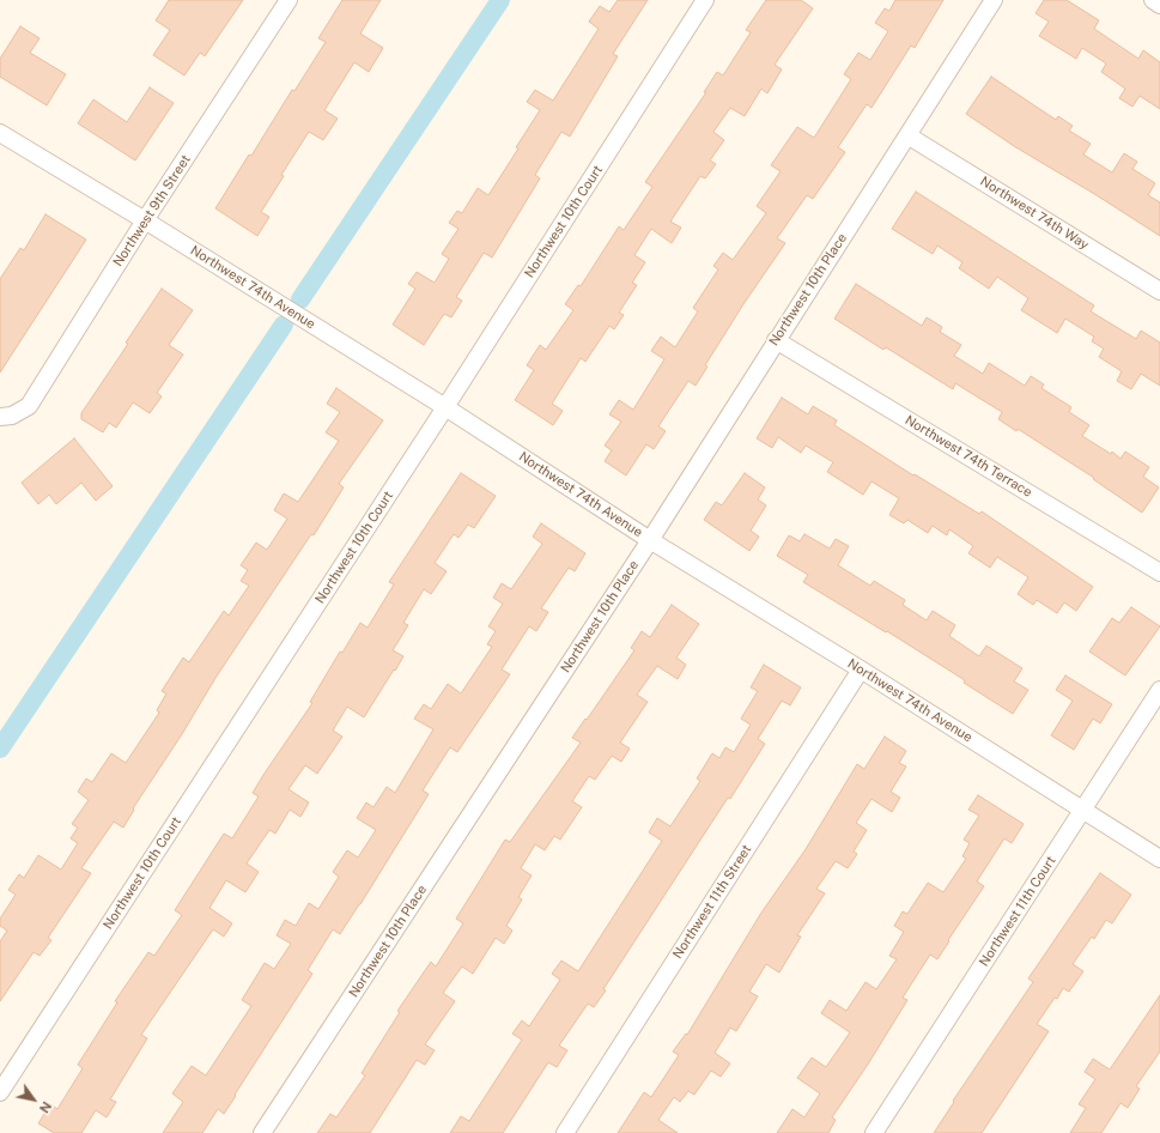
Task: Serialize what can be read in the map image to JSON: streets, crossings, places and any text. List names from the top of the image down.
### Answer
{
  "streets": {
    "street": [
      "Northwest 9th Street",
      "Northwest 74th Way",
      "Northwest 10th Court",
      "Northwest 74th Avenue",
      "Northwest 10th Place",
      "Northwest 74th Terrace",
      "Northwest 11th Street",
      "Northwest 11th Court"
    ]
  },
  "crossings": [
    ["Northwest 9th Street", "Northwest 74th Avenue"],
    ["Northwest 74th Way", "Northwest 10th Place"],
    ["Northwest 10th Court", "Northwest 74th Avenue"],
    ["Northwest 74th Avenue", "Northwest 10th Place"],
    ["Northwest 74th Avenue", "Northwest 11th Street"],
    ["Northwest 74th Avenue", "Northwest 11th Court"],
    ["Northwest 10th Place", "Northwest 74th Terrace"]
  ],
  "north": "bottom right"
}
